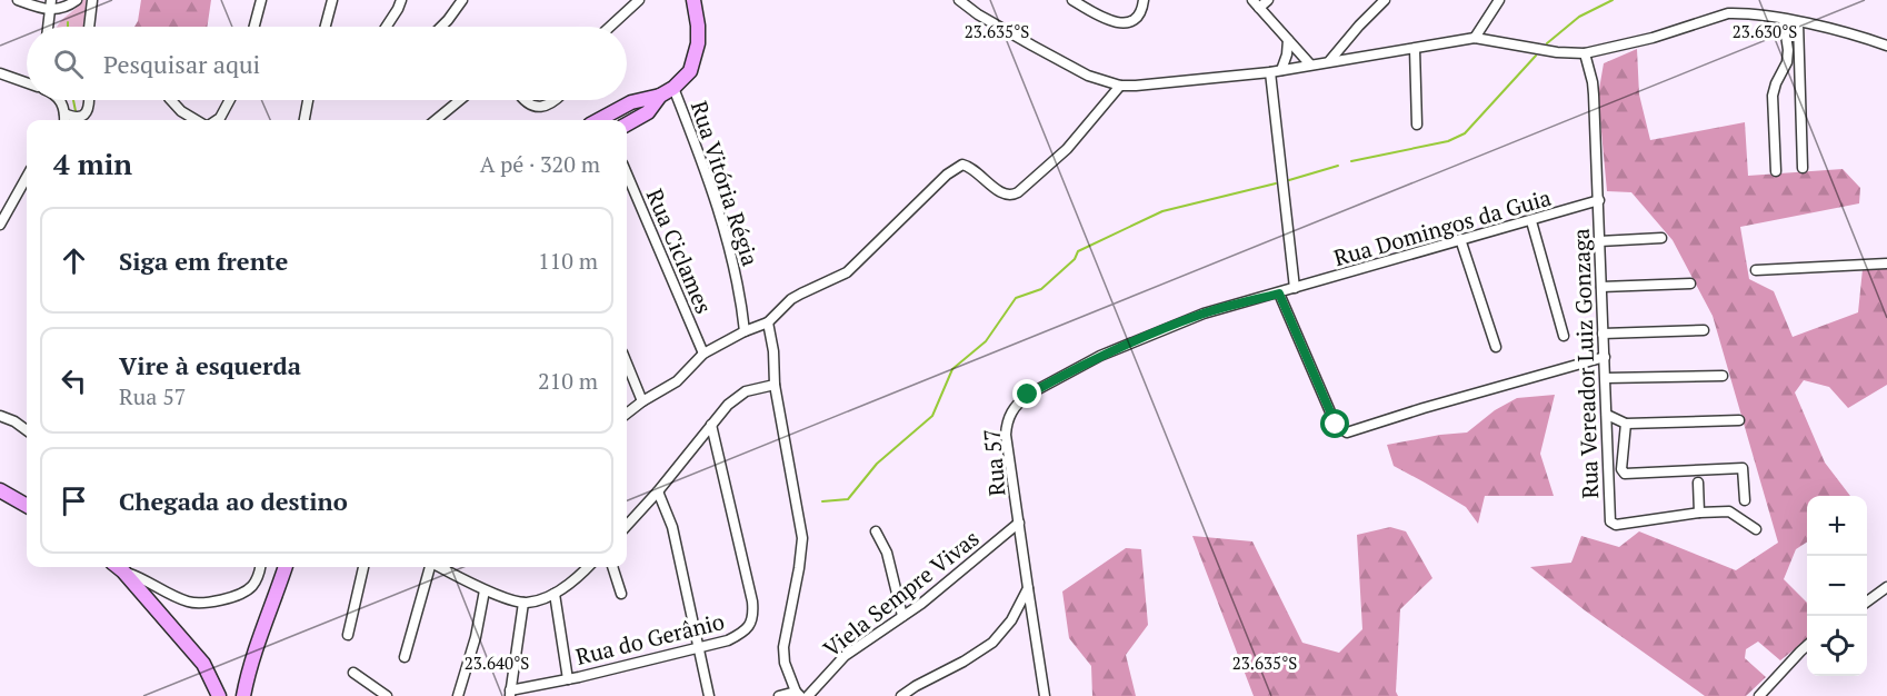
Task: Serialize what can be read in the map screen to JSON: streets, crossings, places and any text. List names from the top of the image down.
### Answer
{
  "streets": {
    "street": [
      "Rua Vitória Régia",
      "Rua Domingos da Guia",
      "Rua Ciclames",
      "Rua Vereador Luiz Gonzaga",
      "Rua 57",
      "Viela Sempre Vivas",
      "Rua do Gerânio"
    ]
  },
  "crossings": [
    ["Rua Domingos da Guia", "Rua Vereador Luiz Gonzaga"],
    ["Rua Domingos da Guia", "Rua 57"],
    ["Rua 57", "Viela Sempre Vivas"]
  ],
  "page": {
    "search": "Pesquisar aqui",
    "heading": ["4 min", "A pé · 320 m"],
    "list": [
      ["Siga em frente", "110 m"],
      ["Vire à esquerda", "Rua 57", "210 m"],
      "Chegada ao destino"
    ],
    "map_buttons": ["+", "−"]
  },
  "coordinates": ["23.635°S", "23.630°S", "23.640°S"]
}
